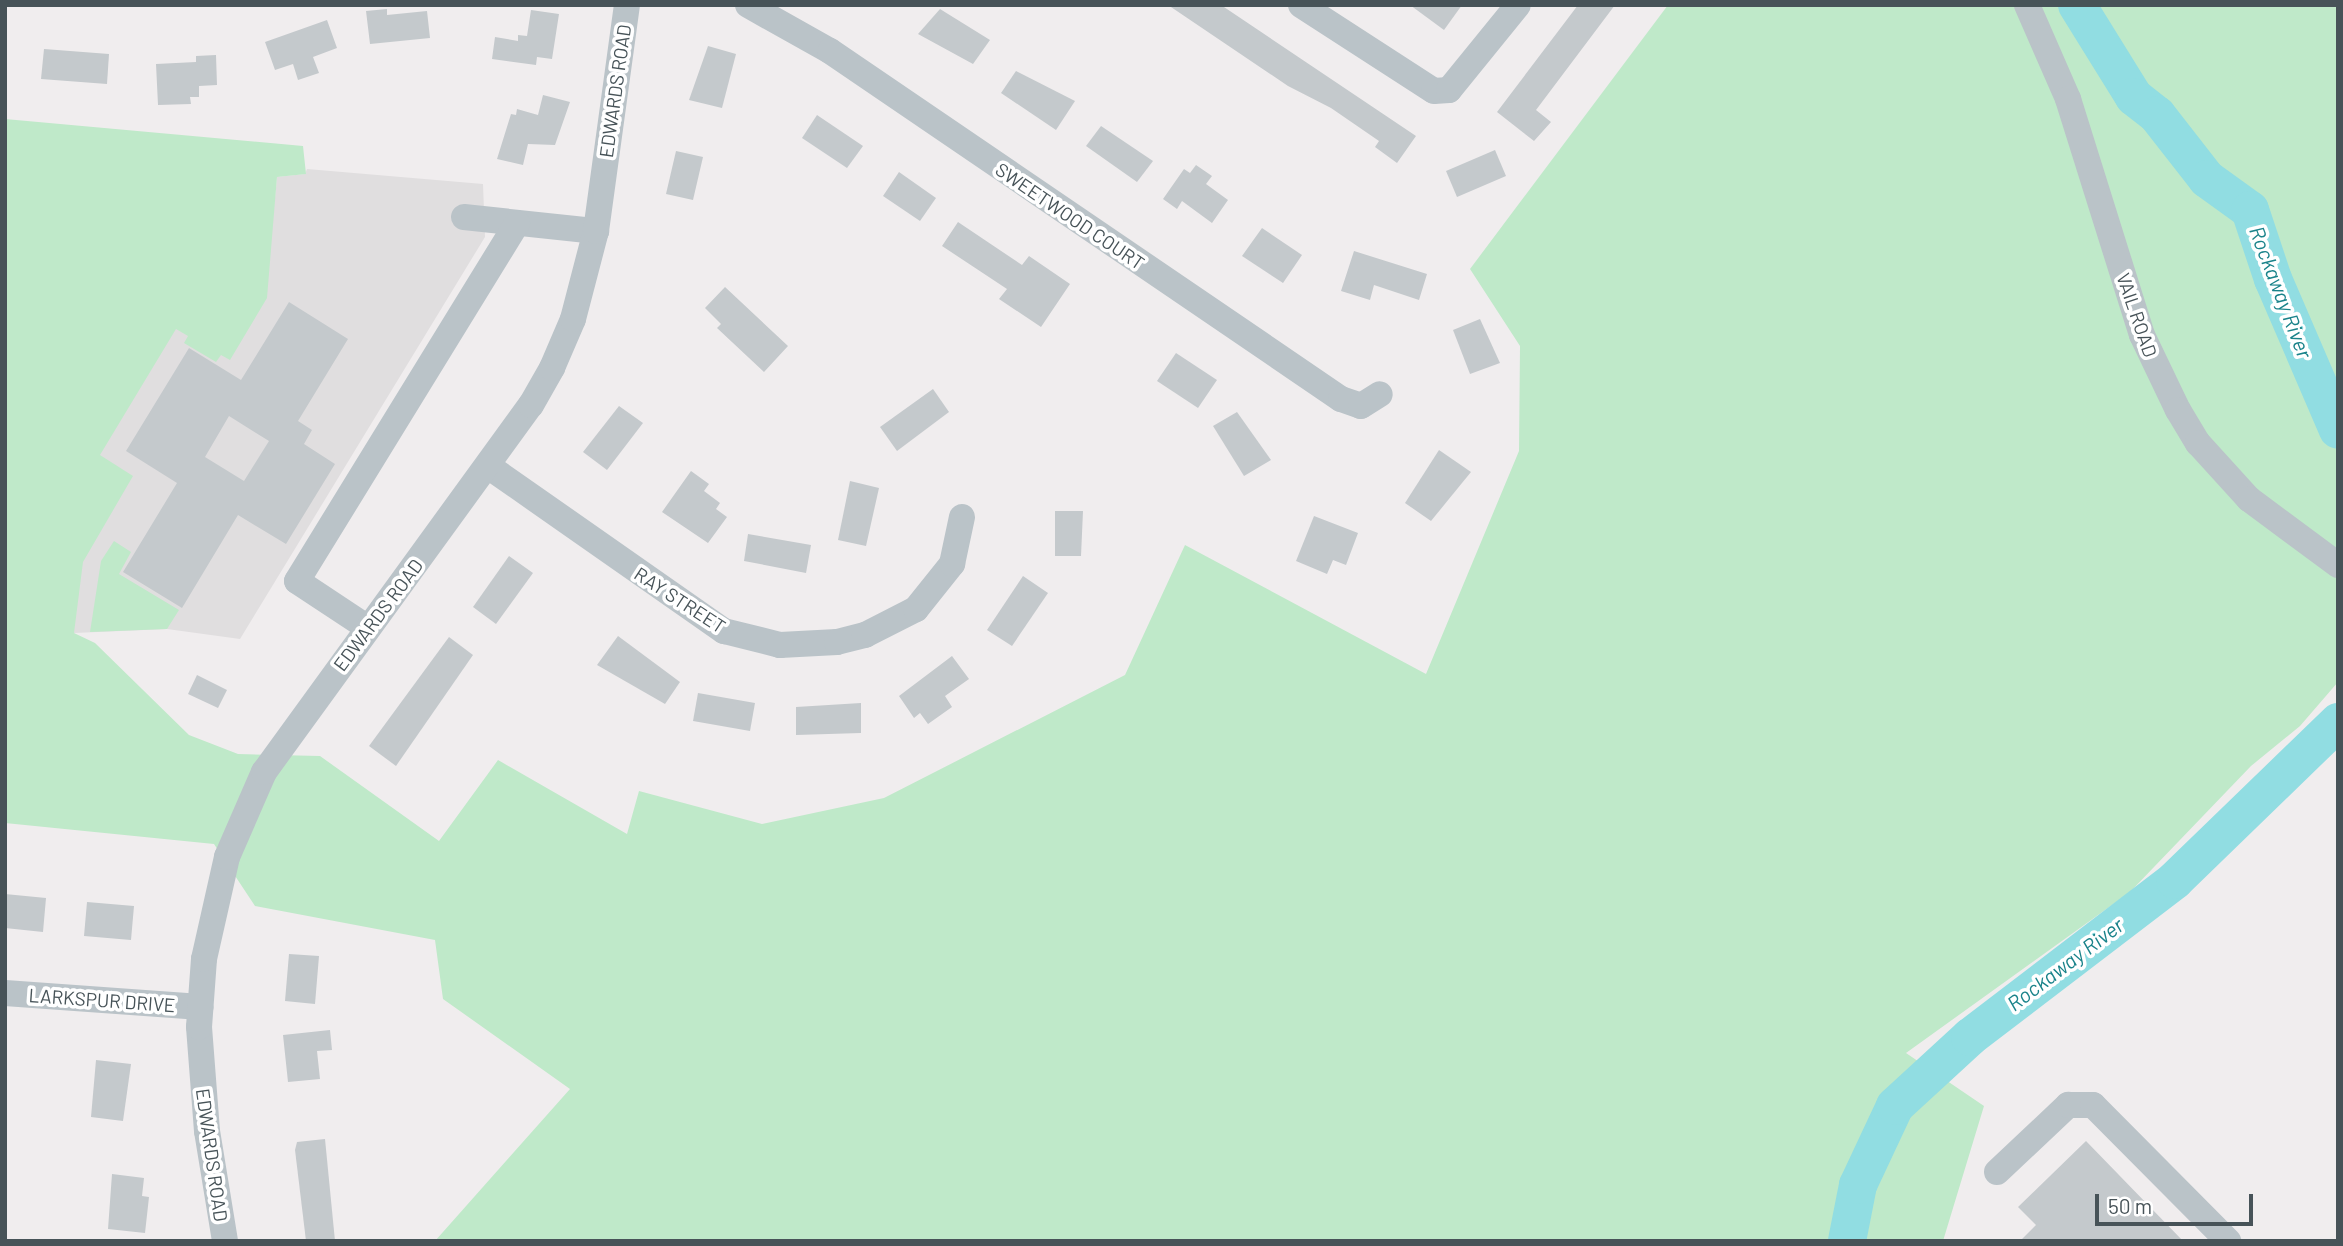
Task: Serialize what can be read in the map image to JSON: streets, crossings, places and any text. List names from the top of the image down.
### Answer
{
  "streets": {
    "street": [
      "EDWARDS ROAD",
      "SWEETWOOD COURT",
      "VAIL ROAD",
      "RAY STREET",
      "LARKSPUR DRIVE"
    ]
  },
  "crossings": [
    ["EDWARDS ROAD", "RAY STREET"],
    ["EDWARDS ROAD", "LARKSPUR DRIVE"]
  ],
  "water": ["Rockaway River"],
  "scale_bar": "50 m"
}
